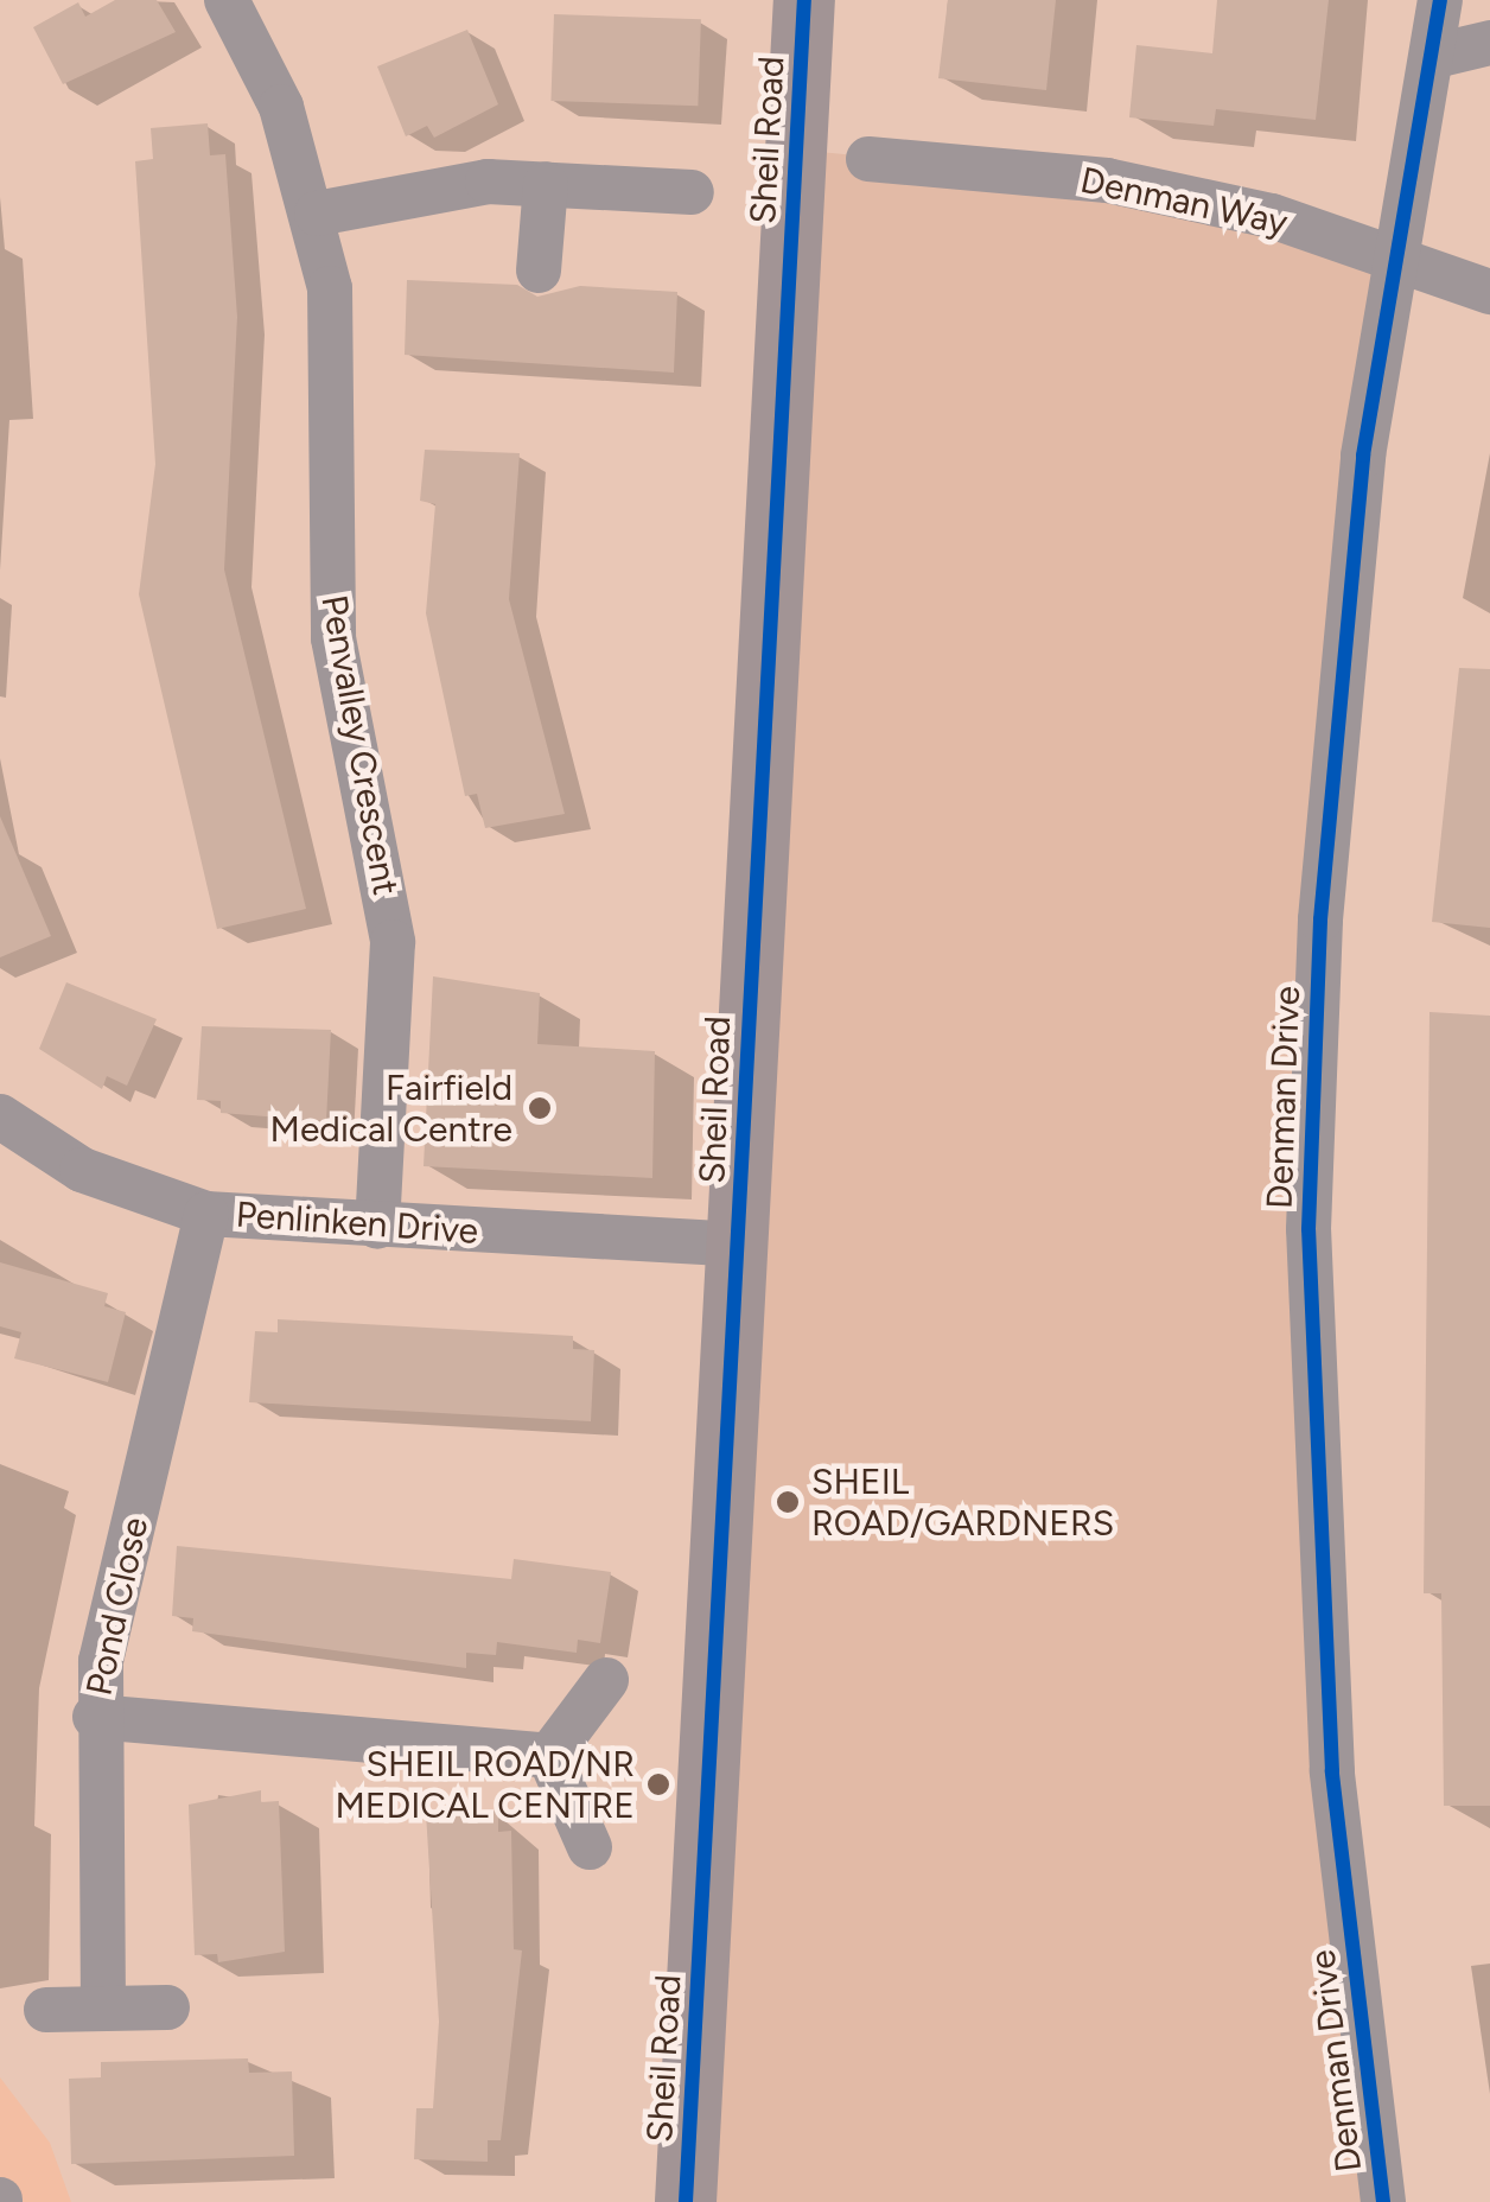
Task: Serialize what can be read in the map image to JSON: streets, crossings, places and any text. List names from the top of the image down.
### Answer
{
  "streets": {
    "main road": ["Sheil Road"],
    "street": [
      "Denman Way",
      "Penvalley Crescent",
      "Denman Drive",
      "Penlinken Drive",
      "Pond Close"
    ]
  },
  "crossings": [
    ["Sheil Road", "Penlinken Drive"],
    ["Denman Way", "Denman Drive"],
    ["Penvalley Crescent", "Penlinken Drive"],
    ["Penlinken Drive", "Pond Close"]
  ],
  "places": ["Fairfield Medical Centre", "SHEIL ROAD/GARDNERS", "SHEIL ROAD/NR MEDICAL CENTRE"]
}
